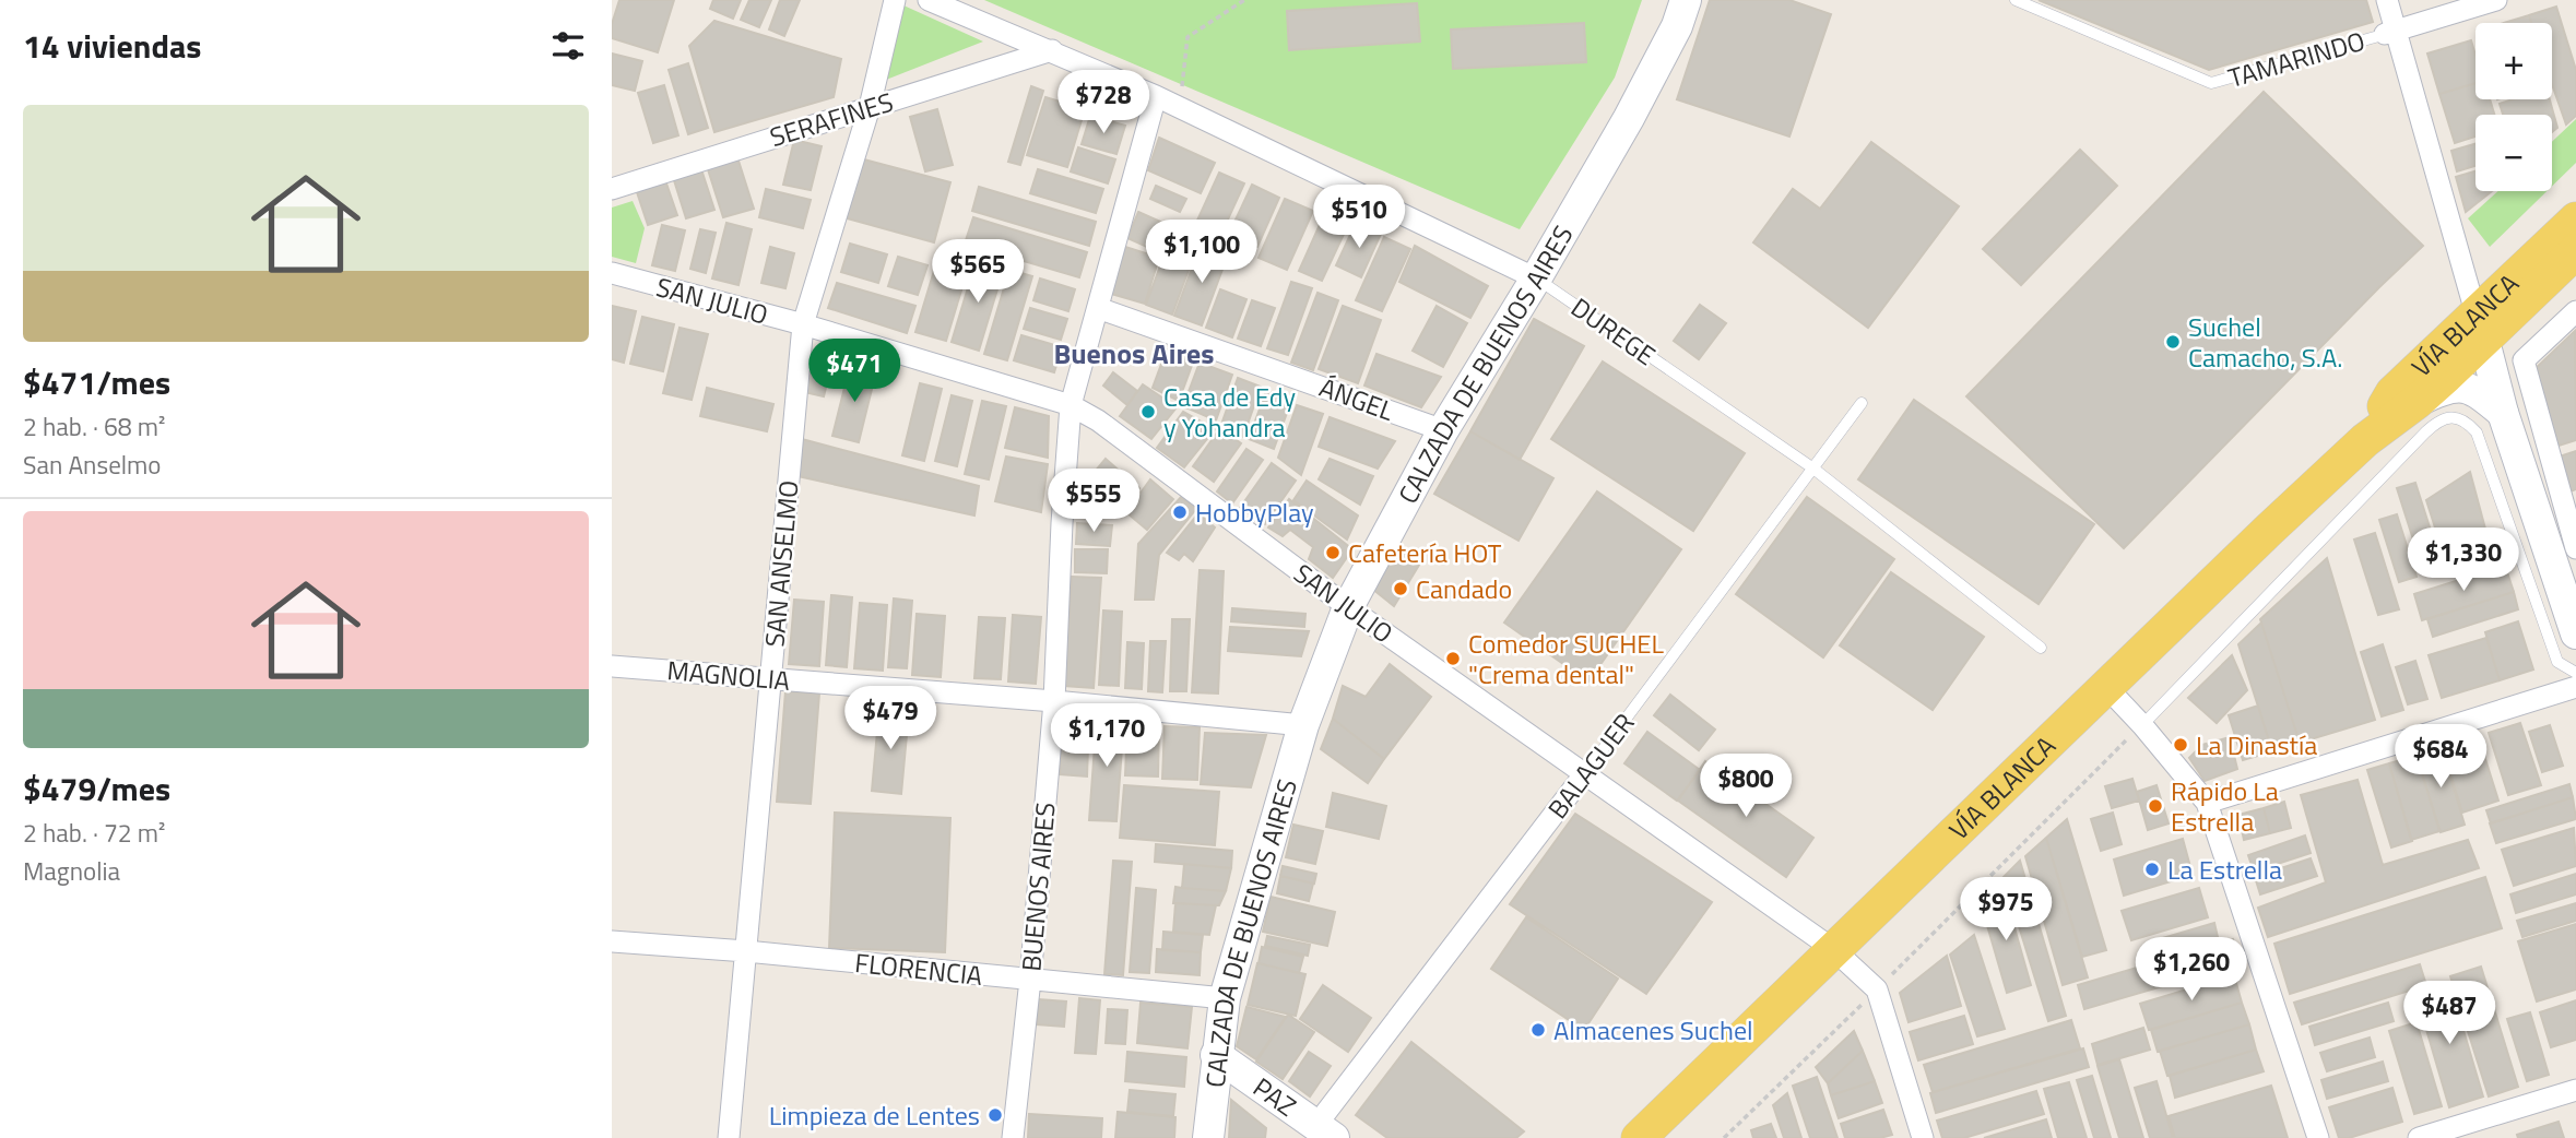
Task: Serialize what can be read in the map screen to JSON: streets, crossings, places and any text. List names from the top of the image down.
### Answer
{
  "streets": {
    "main road": ["VÍA BLANCA"],
    "street": [
      "TAMARINDO",
      "SERAFINES",
      "SAN JULIO",
      "DUREGE",
      "CALZADA DE BUENOS AIRES",
      "ÁNGEL",
      "SAN ANSELMO",
      "MAGNOLIA",
      "BALAGUER",
      "BUENOS AIRES",
      "FLORENCIA",
      "PAZ"
    ]
  },
  "crossings": [
    ["SERAFINES", "DUREGE"],
    ["SERAFINES", "SAN ANSELMO"],
    ["SAN JULIO", "VÍA BLANCA"],
    ["SAN JULIO", "CALZADA DE BUENOS AIRES"],
    ["SAN JULIO", "SAN ANSELMO"],
    ["SAN JULIO", "BALAGUER"],
    ["SAN JULIO", "BUENOS AIRES"],
    ["DUREGE", "CALZADA DE BUENOS AIRES"],
    ["DUREGE", "BALAGUER"],
    ["DUREGE", "BUENOS AIRES"],
    ["CALZADA DE BUENOS AIRES", "ÁNGEL"],
    ["CALZADA DE BUENOS AIRES", "MAGNOLIA"],
    ["CALZADA DE BUENOS AIRES", "FLORENCIA"],
    ["CALZADA DE BUENOS AIRES", "PAZ"],
    ["ÁNGEL", "BUENOS AIRES"],
    ["SAN ANSELMO", "MAGNOLIA"],
    ["SAN ANSELMO", "FLORENCIA"],
    ["MAGNOLIA", "BUENOS AIRES"],
    ["BALAGUER", "PAZ"],
    ["BUENOS AIRES", "FLORENCIA"]
  ],
  "districts": ["Buenos Aires"],
  "places": [
    "Suchel Camacho, S.A.",
    "Casa de Edy y Yohandra",
    "HobbyPlay",
    "Cafetería HOT",
    "Candado",
    "Comedor SUCHEL \"Crema dental\"",
    "La Dinastía",
    "Rápido La Estrella",
    "La Estrella",
    "Almacenes Suchel",
    "Limpieza de Lentes"
  ],
  "page": {
    "heading": "14 viviendas",
    "map_buttons": ["+", "−"],
    "price": [
      "$728",
      "$510",
      "$1,100",
      "$565",
      "$471",
      "$555",
      "$1,330",
      "$479",
      "$1,170",
      "$684",
      "$800",
      "$975",
      "$1,260",
      "$487"
    ],
    "list": [
      {
        "name": "$471/mes",
        "note": "2 hab. · 68 m² · San Anselmo"
      },
      {
        "name": "$479/mes",
        "note": "2 hab. · 72 m² · Magnolia"
      }
    ]
  }
}
